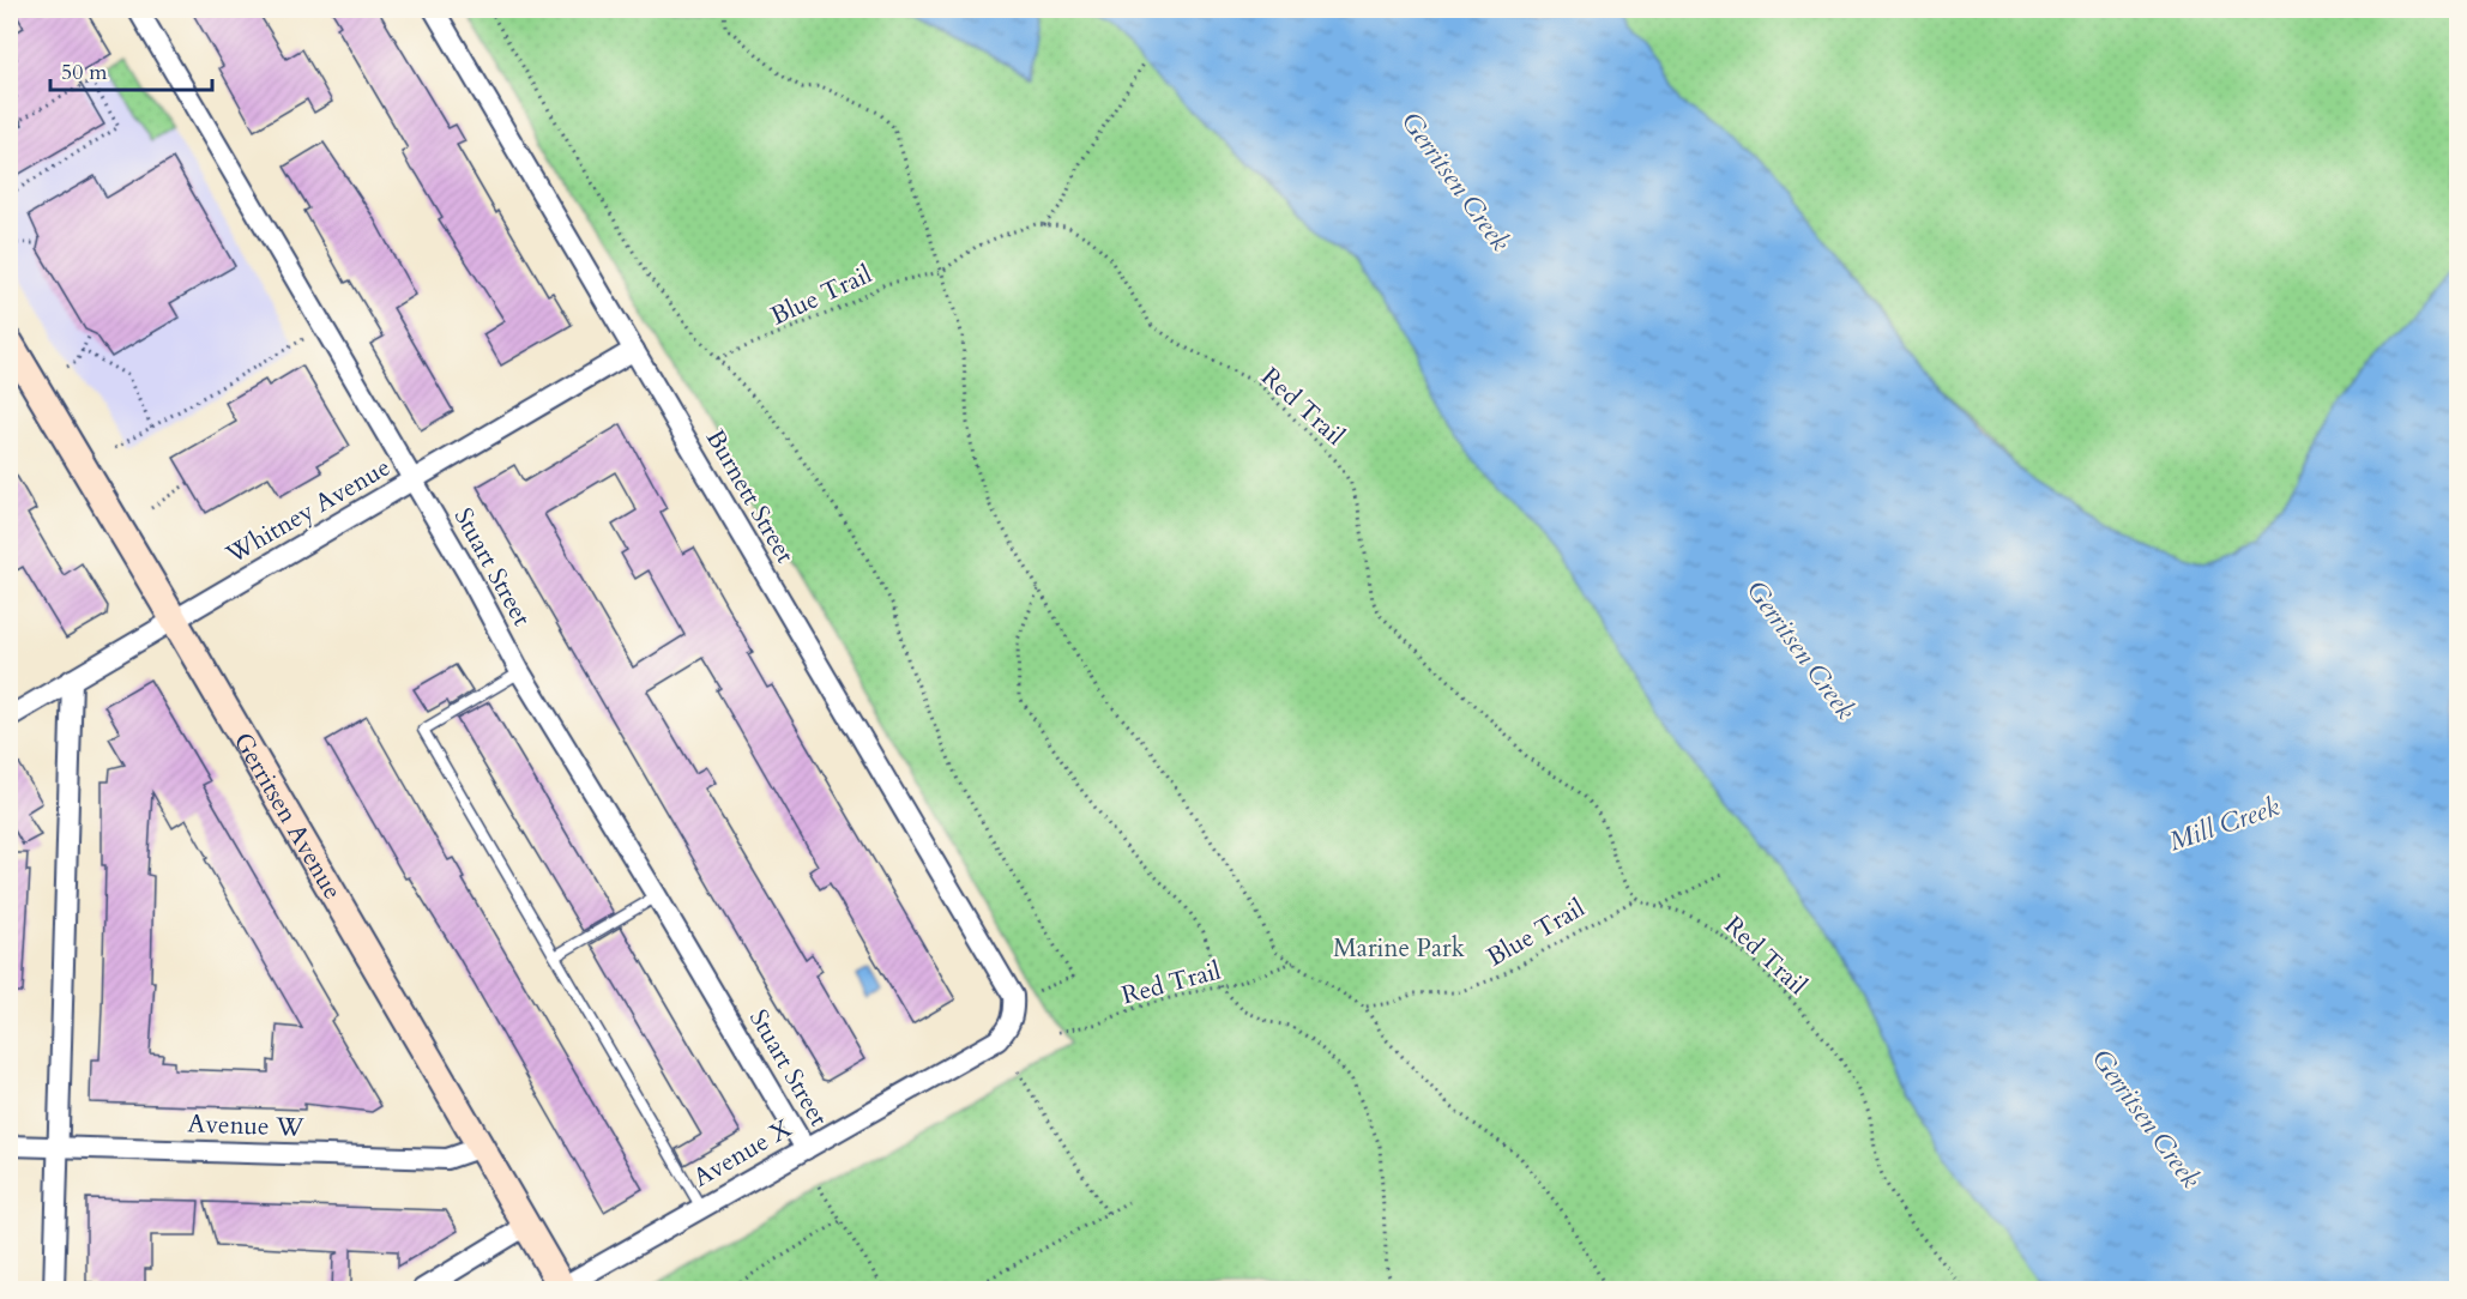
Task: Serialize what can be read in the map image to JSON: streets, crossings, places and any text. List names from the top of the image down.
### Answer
{
  "streets": {
    "main road": ["Gerritsen Avenue"],
    "street": [
      "Burnett Street",
      "Whitney Avenue",
      "Stuart Street",
      "Avenue W",
      "Avenue X"
    ],
    "path": ["Blue Trail", "Red Trail"]
  },
  "crossings": [
    ["Blue Trail", "Red Trail"],
    ["Burnett Street", "Whitney Avenue"],
    ["Burnett Street", "Avenue X"],
    ["Whitney Avenue", "Stuart Street"],
    ["Whitney Avenue", "Gerritsen Avenue"],
    ["Stuart Street", "Avenue X"],
    ["Gerritsen Avenue", "Avenue W"],
    ["Gerritsen Avenue", "Avenue X"]
  ],
  "water": ["Gerritsen Creek", "Mill Creek"],
  "parks": ["Marine Park"],
  "scale_bar": "50 m"
}
